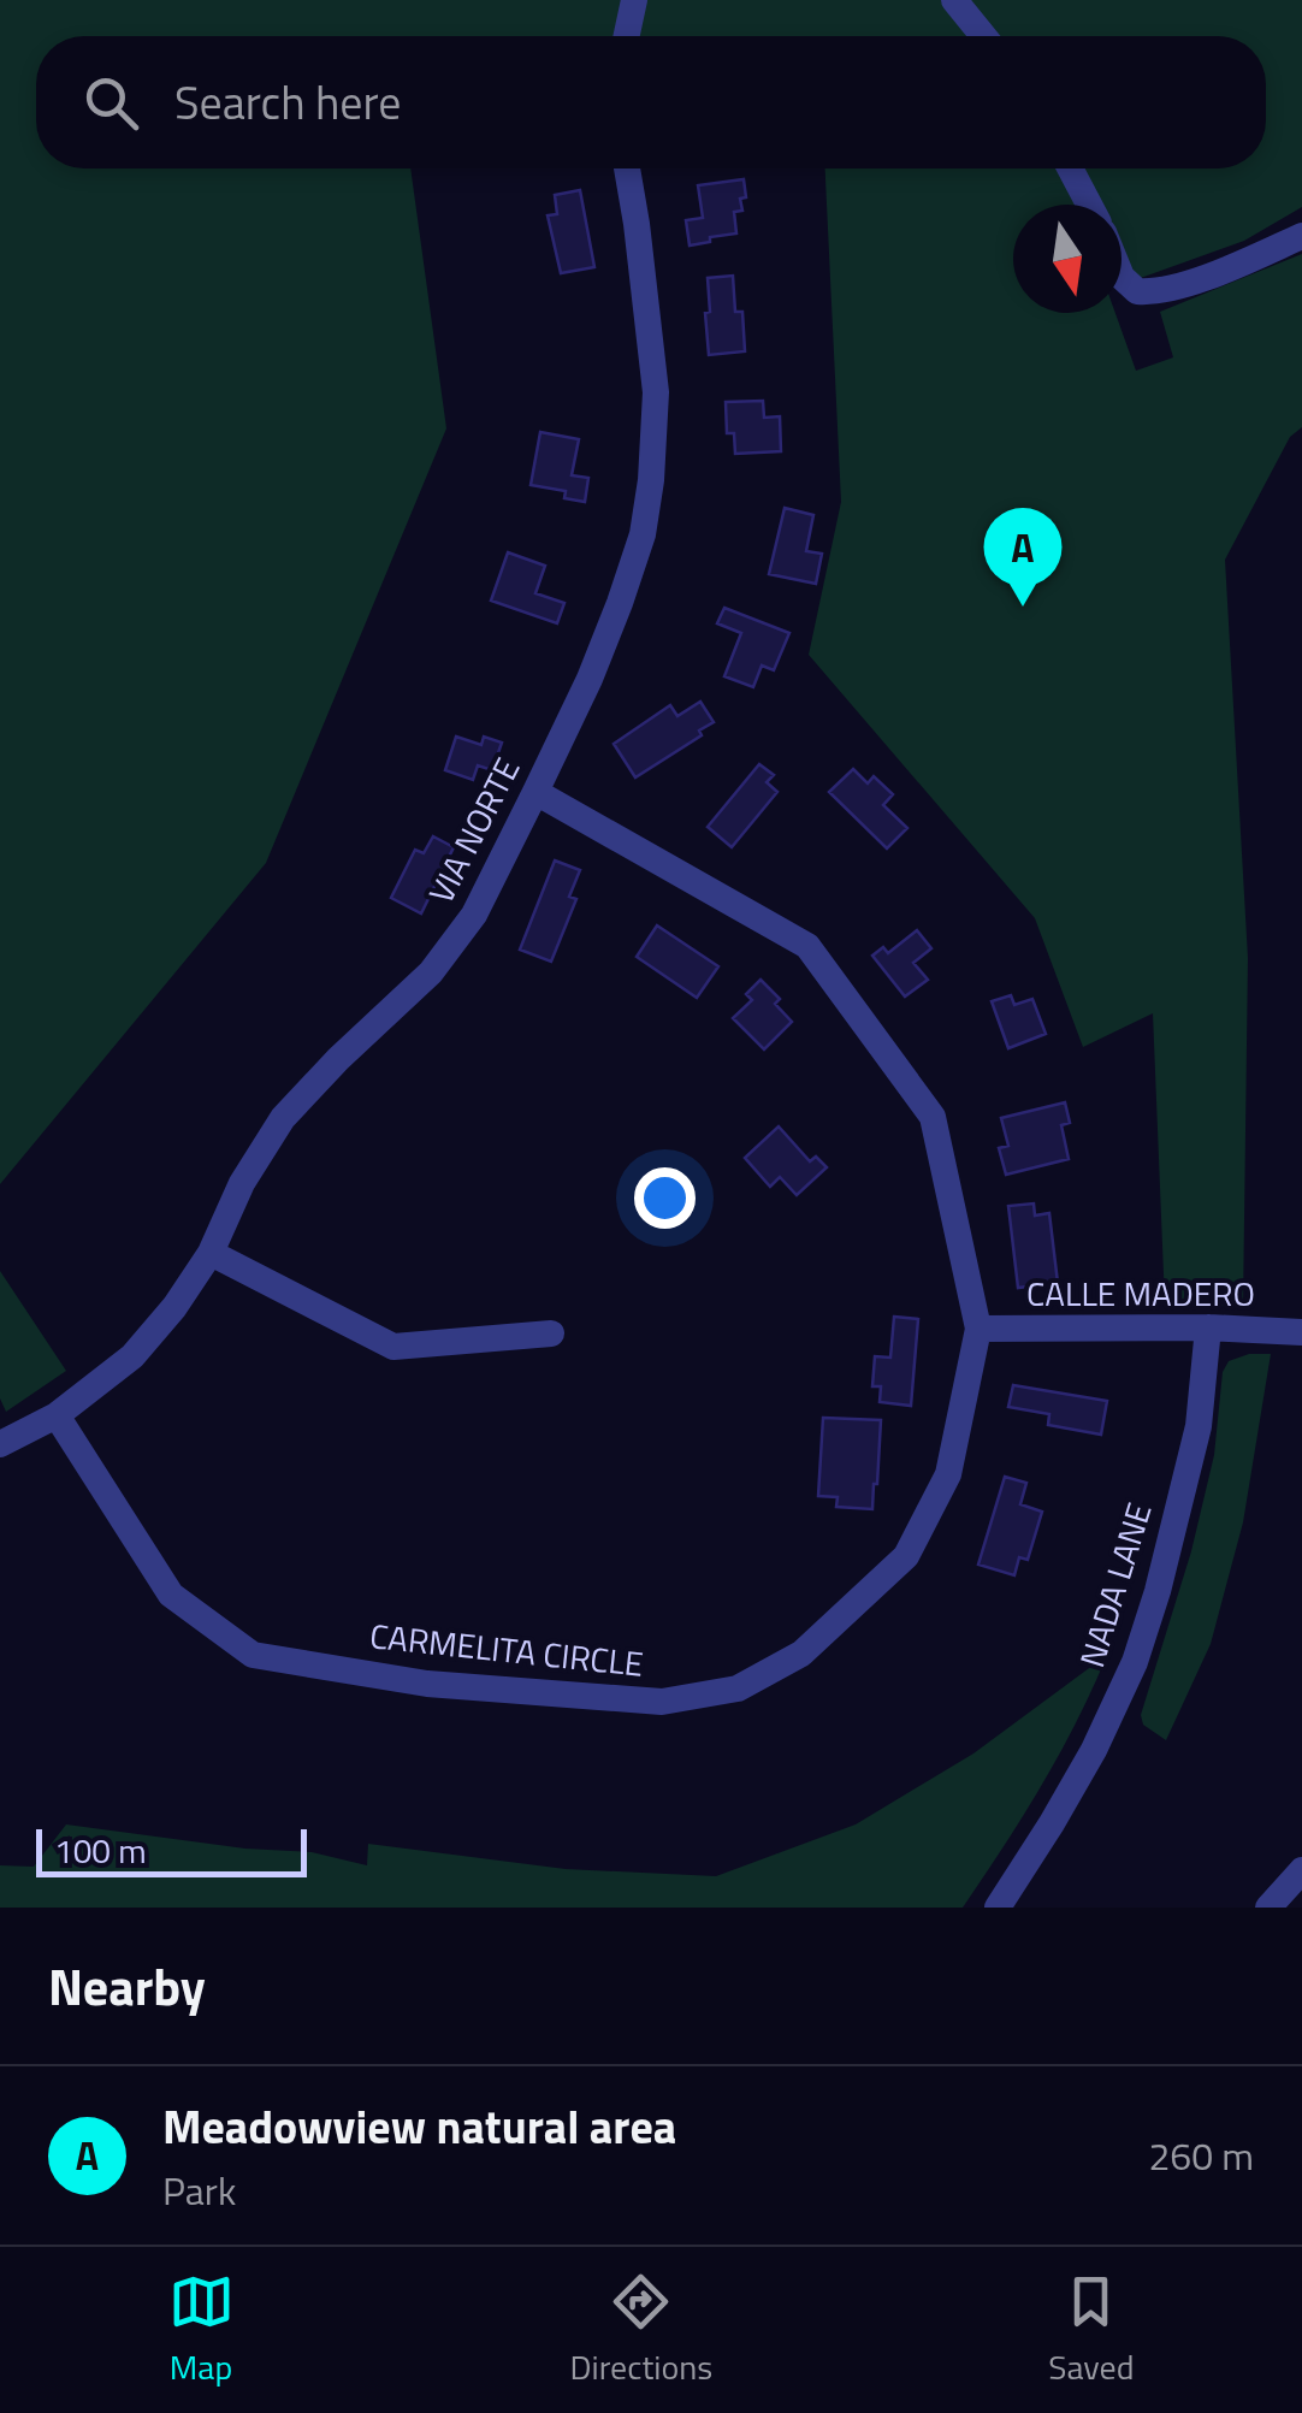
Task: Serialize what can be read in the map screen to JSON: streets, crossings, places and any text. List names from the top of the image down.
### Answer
{
  "streets": {
    "street": [
      "VIA NORTE",
      "CALLE MADERO",
      "NADA LANE",
      "CARMELITA CIRCLE"
    ]
  },
  "crossings": [
    ["VIA NORTE", "CARMELITA CIRCLE"],
    ["CALLE MADERO", "NADA LANE"],
    ["CALLE MADERO", "CARMELITA CIRCLE"]
  ],
  "scale_bar": "100 m",
  "north": "bottom",
  "page": {
    "search": "Search here",
    "pins": "A",
    "scale": "100 m",
    "heading": "Nearby",
    "list": [
      {
        "mark": "A",
        "name": "Meadowview natural area",
        "note": "Park",
        "value": "260 m"
      }
    ],
    "nav": ["Map", "Directions", "Saved"]
  }
}
